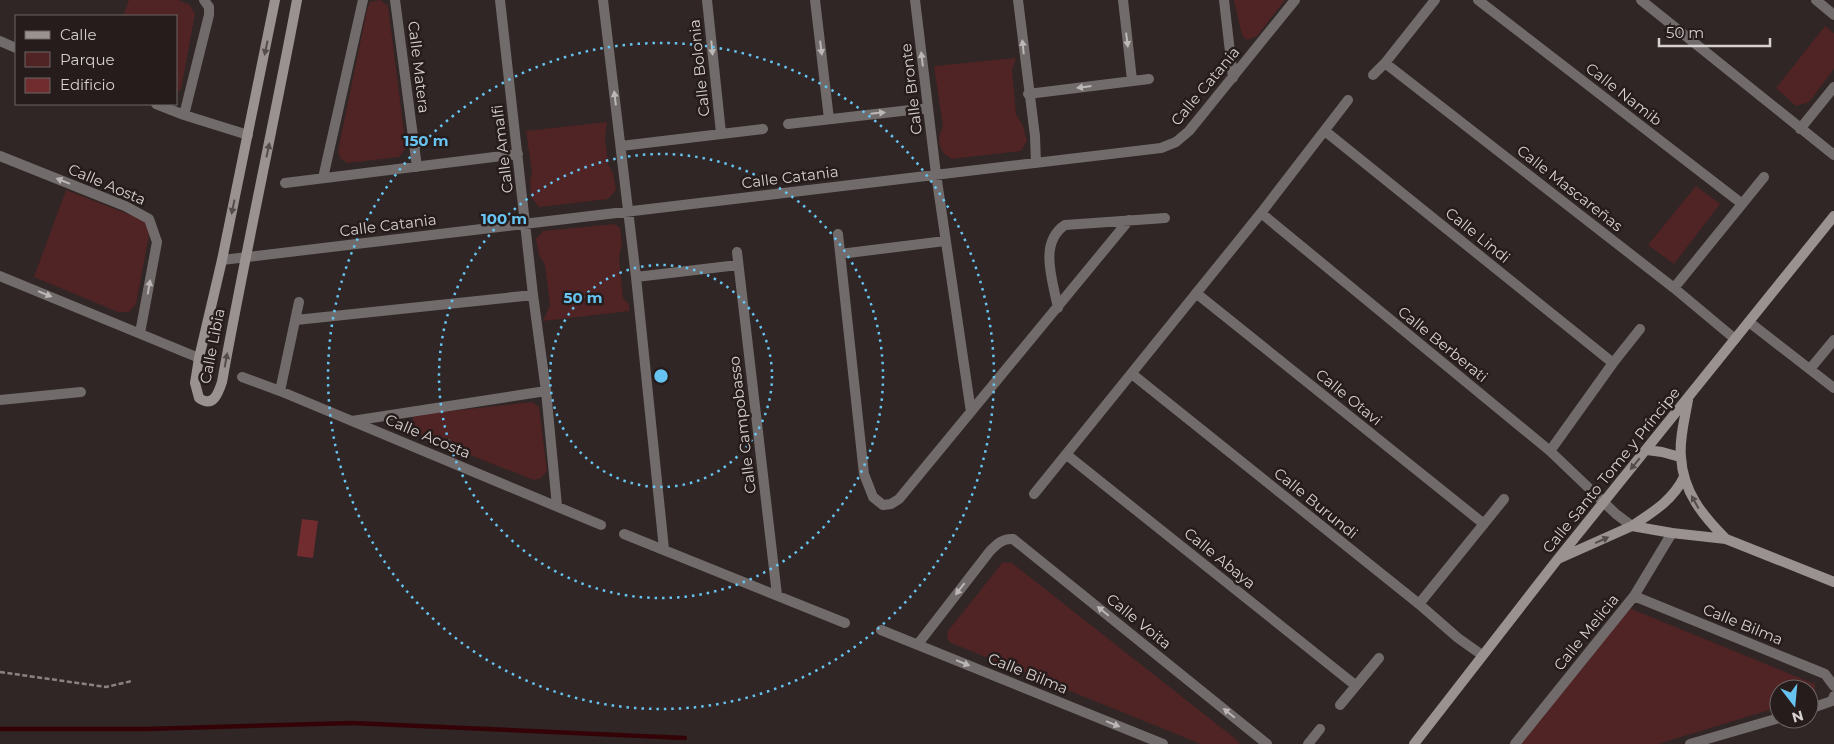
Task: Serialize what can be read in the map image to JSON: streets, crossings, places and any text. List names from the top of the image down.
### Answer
{
  "streets": {
    "street": [
      "Calle Matera",
      "Calle Bolonia",
      "Calle Catania",
      "Calle Bronte",
      "Calle Namib",
      "Calle Amalfi",
      "Calle Aosta",
      "Calle Mascareñas",
      "Calle Lindi",
      "Calle Berberati",
      "Calle Libia",
      "Calle Otavi",
      "Calle Campobasso",
      "Calle Acosta",
      "Calle Santo Tome y Príncipe",
      "Calle Burundi",
      "Calle Abaya",
      "Calle Voita",
      "Calle Bilma",
      "Calle Melicia"
    ]
  },
  "crossings": [
    ["Calle Catania", "Calle Bronte"],
    ["Calle Catania", "Calle Amalfi"],
    ["Calle Catania", "Calle Libia"],
    ["Calle Amalfi", "Calle Acosta"],
    ["Calle Mascareñas", "Calle Santo Tome y Príncipe"],
    ["Calle Berberati", "Calle Santo Tome y Príncipe"],
    ["Calle Santo Tome y Príncipe", "Calle Burundi"],
    ["Calle Voita", "Calle Bilma"],
    ["Calle Bilma", "Calle Melicia"]
  ],
  "one_way": ["Calle Bolonia", "Calle Aosta", "Calle Bilma"],
  "legend": ["Calle", "Parque", "Edificio"],
  "scale_bar": "50 m",
  "north": "bottom",
  "rings": ["150 m", "100 m", "50 m"]
}
